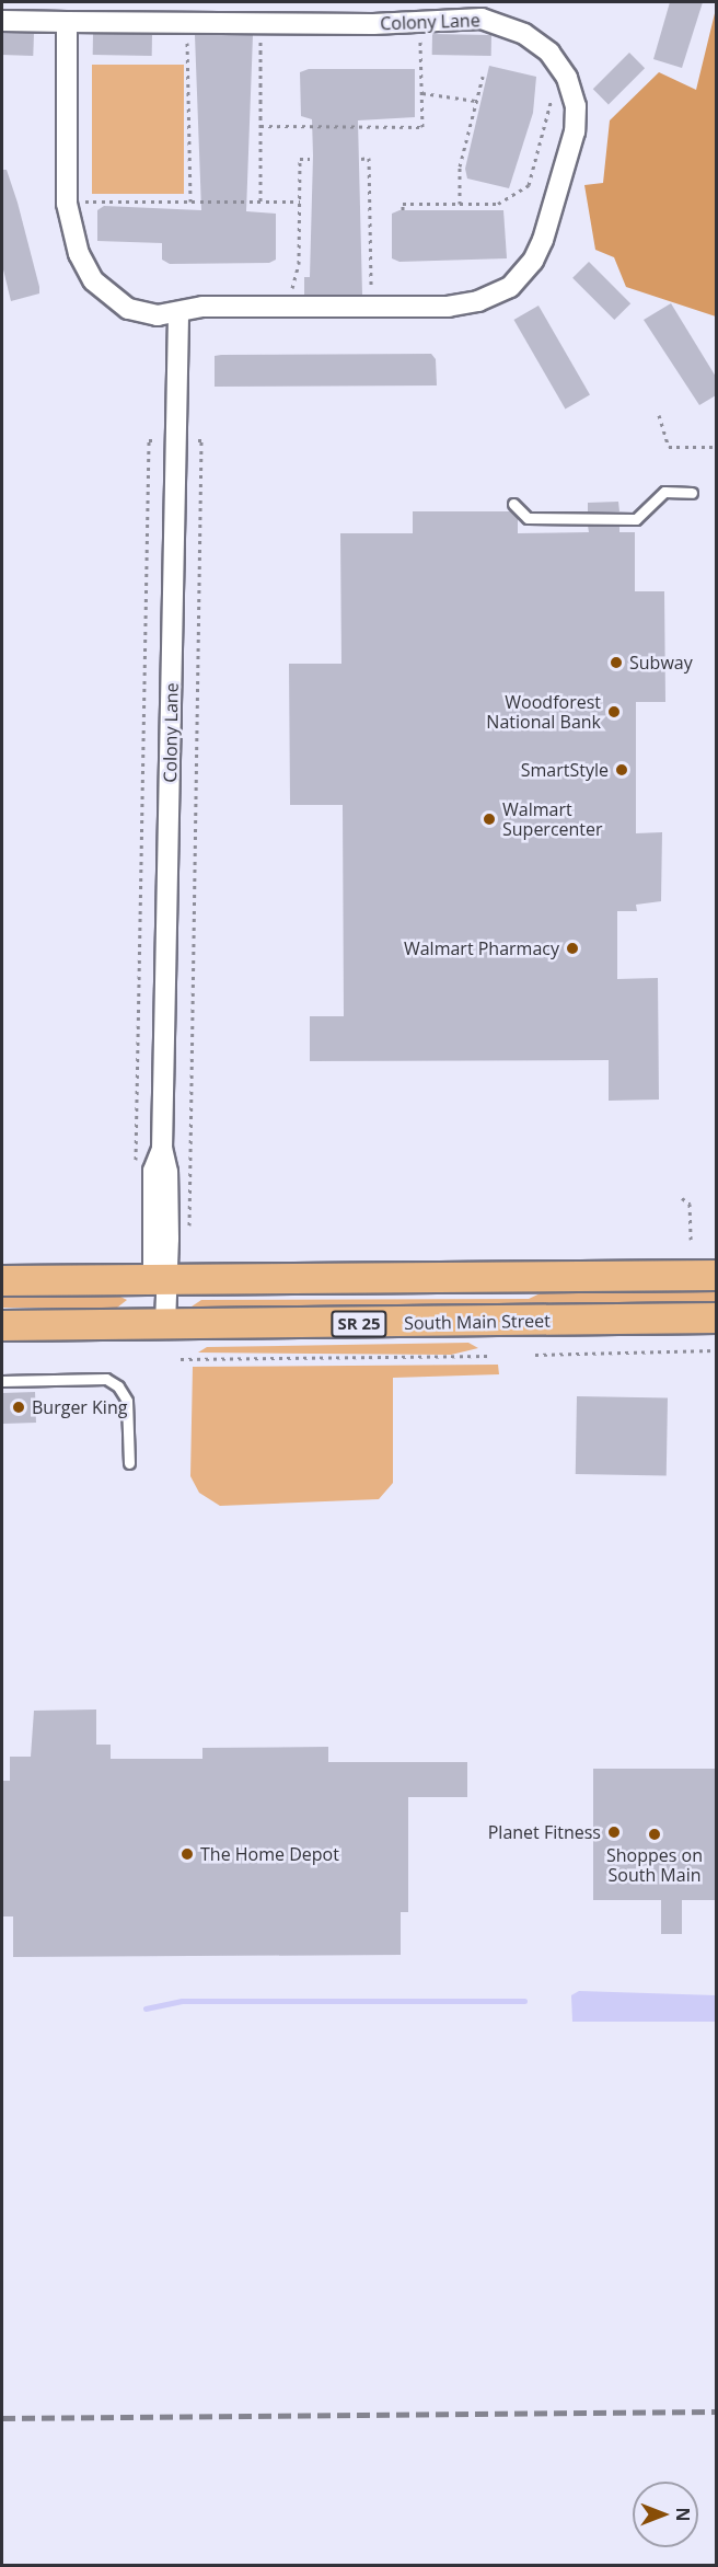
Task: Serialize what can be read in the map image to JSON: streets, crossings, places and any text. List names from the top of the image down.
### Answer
{
  "streets": {
    "main road": ["South Main Street", "SR 25"],
    "street": ["Colony Lane"]
  },
  "crossings": [
    ["Colony Lane", "South Main Street"]
  ],
  "places": [
    "Subway",
    "Woodforest National Bank",
    "SmartStyle",
    "Walmart Supercenter",
    "Walmart Pharmacy",
    "Burger King",
    "Planet Fitness",
    "Shoppes on South Main",
    "The Home Depot"
  ],
  "north": "right"
}
